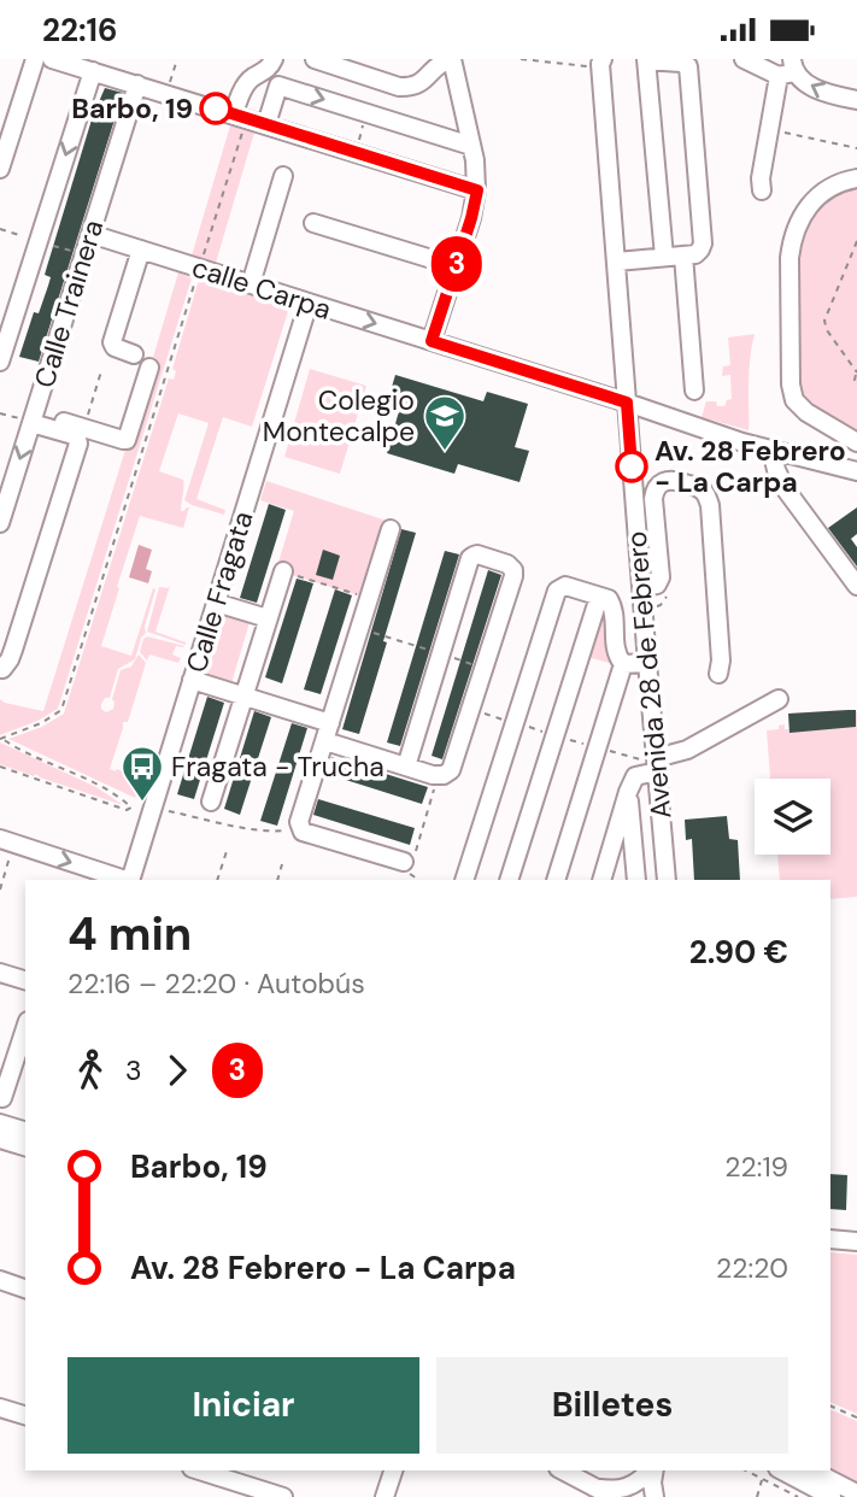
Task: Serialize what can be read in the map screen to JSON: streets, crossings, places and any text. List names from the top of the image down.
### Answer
{
  "streets": {
    "street": [
      "calle Carpa",
      "Calle Trainera",
      "Calle Fragata",
      "Avenida 28 de Febrero"
    ]
  },
  "crossings": [
    ["calle Carpa", "Calle Trainera"],
    ["calle Carpa", "Calle Fragata"],
    ["calle Carpa", "Avenida 28 de Febrero"]
  ],
  "places": {
    "other": ["Barbo, 19", "Av. 28 Febrero - La Carpa"],
    "school or university": ["Colegio Montecalpe"],
    "bus stop": ["Fragata - Trucha"]
  },
  "lines": ["bus line 3"],
  "page": {
    "status": "22:16",
    "on_map": "3",
    "heading": ["4 min", "22:16 – 22:20 · Autobús", "2.90 €"],
    "legs": ["3", "3"],
    "list": [
      {
        "name": "Barbo, 19",
        "value": "22:19"
      },
      {
        "name": "Av. 28 Febrero - La Carpa",
        "value": "22:20"
      }
    ],
    "buttons": ["Iniciar", "Billetes"]
  }
}
